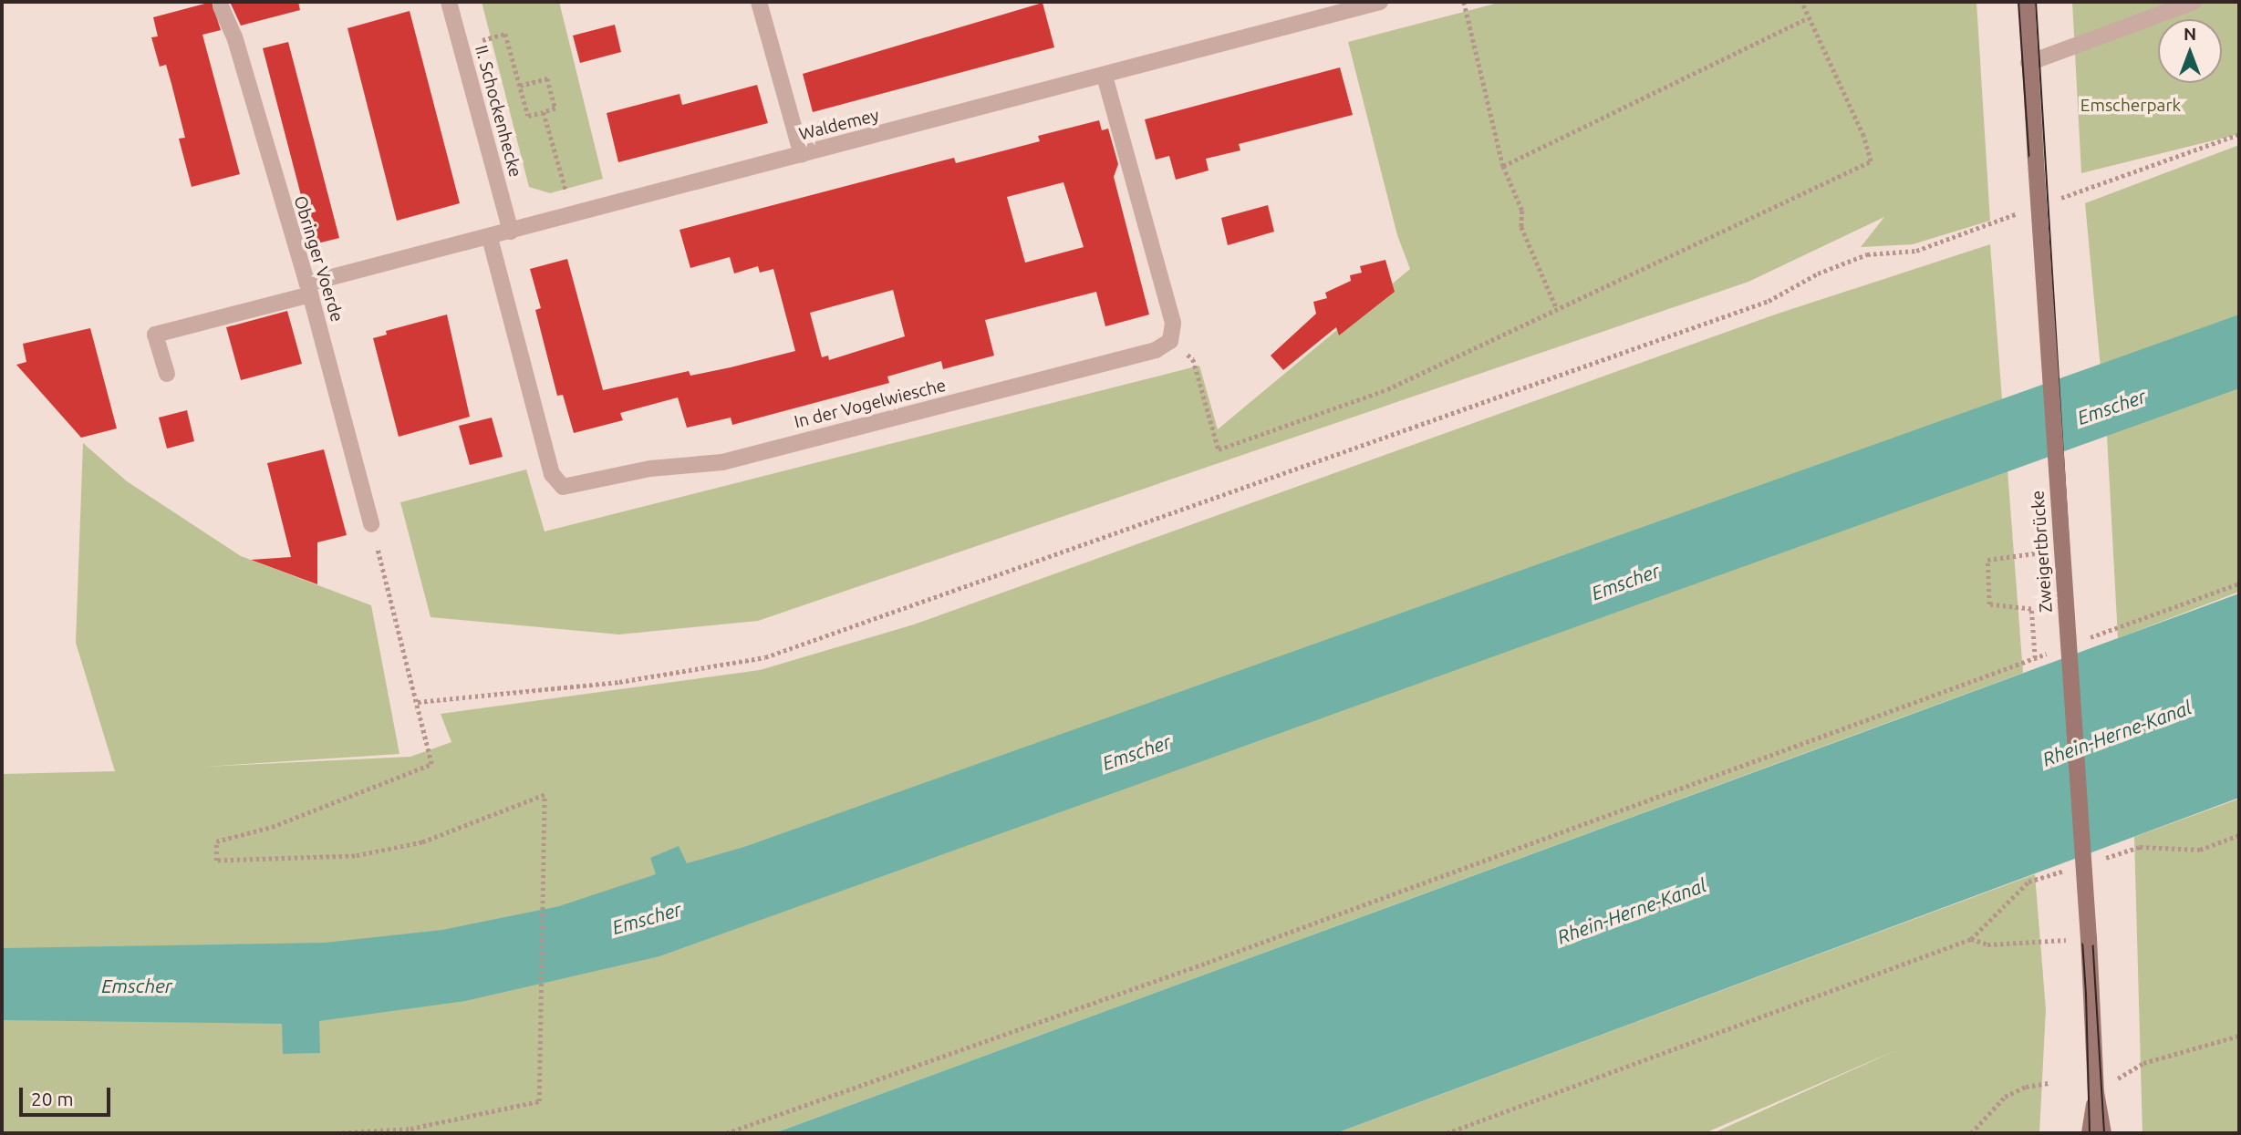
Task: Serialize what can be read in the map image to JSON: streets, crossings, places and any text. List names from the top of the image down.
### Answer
{
  "streets": {
    "main road": ["Zweigertbrücke"],
    "street": [
      "II. Schockenhecke",
      "Waldemey",
      "Obringer Voerde",
      "In der Vogelwiesche"
    ]
  },
  "crossings": [
    ["II. Schockenhecke", "Waldemey"],
    ["Waldemey", "Obringer Voerde"],
    ["Waldemey", "In der Vogelwiesche"]
  ],
  "water": ["Emscher", "Rhein-Herne-Kanal"],
  "parks": ["Emscherpark"],
  "scale_bar": "20 m",
  "north": "top"
}
